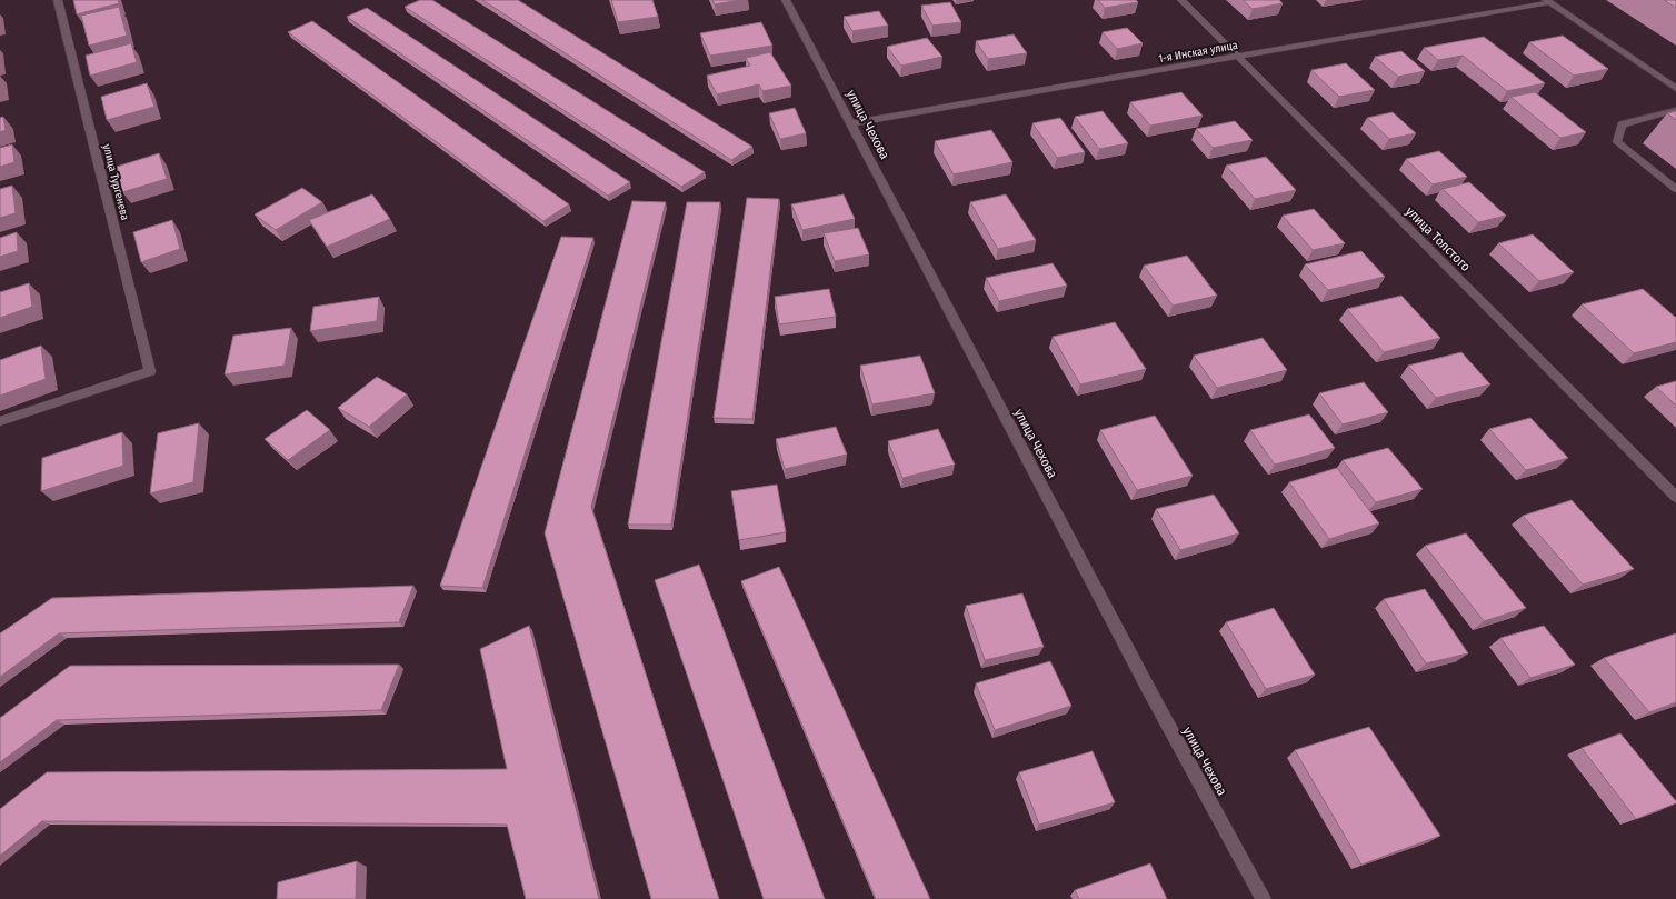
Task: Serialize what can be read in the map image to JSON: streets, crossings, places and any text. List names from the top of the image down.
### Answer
{
  "streets": {
    "street": [
      "1-я Инская улица",
      "улица Чехова",
      "улица Тургенева",
      "улица Толстого"
    ]
  },
  "crossings": [
    ["1-я Инская улица", "улица Чехова"],
    ["1-я Инская улица", "улица Толстого"]
  ]
}
